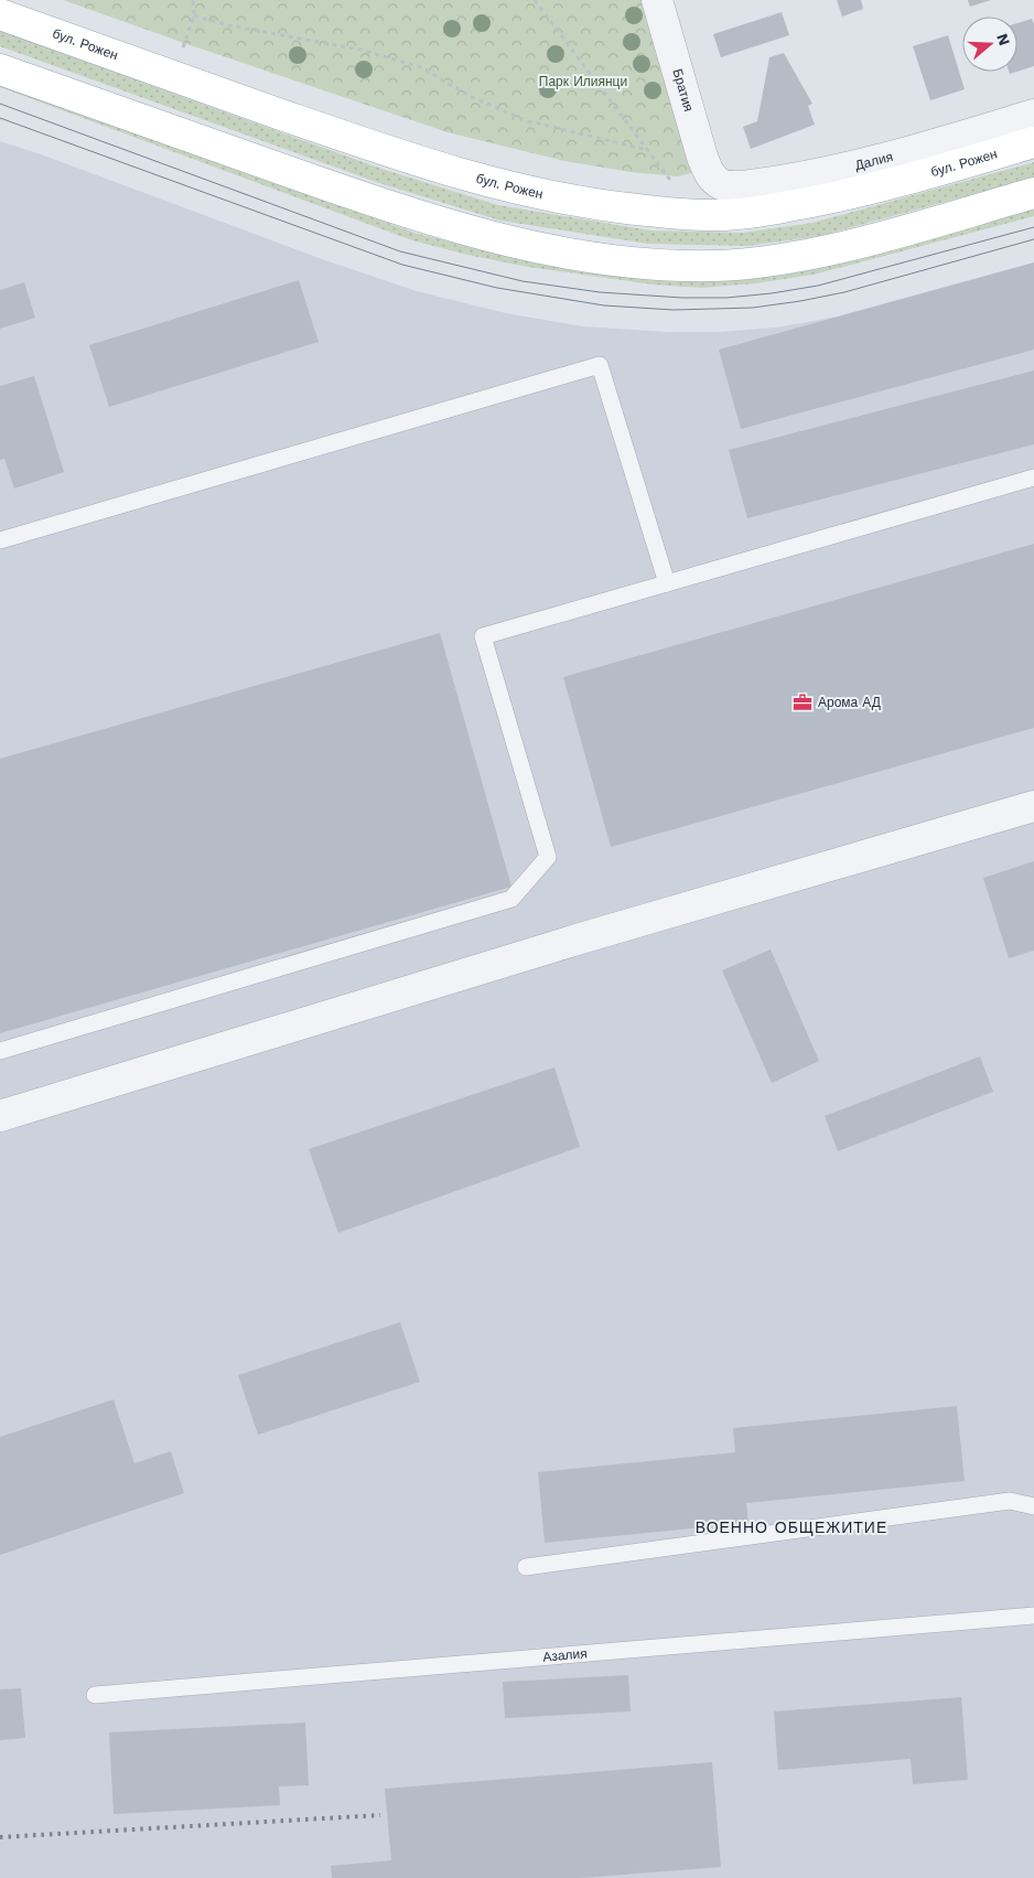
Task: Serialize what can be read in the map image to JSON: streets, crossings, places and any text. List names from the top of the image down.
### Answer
{
  "streets": {
    "main road": ["бул. Рожен"],
    "street": ["Братия", "Далия"],
    "lane": ["Азалия"]
  },
  "crossings": [
    ["Братия", "Далия"]
  ],
  "districts": ["ВОЕННО ОБЩЕЖИТИЕ"],
  "parks": ["Парк Илиянци"],
  "places": {
    "office": ["Арома АД"]
  },
  "north": "right"
}
